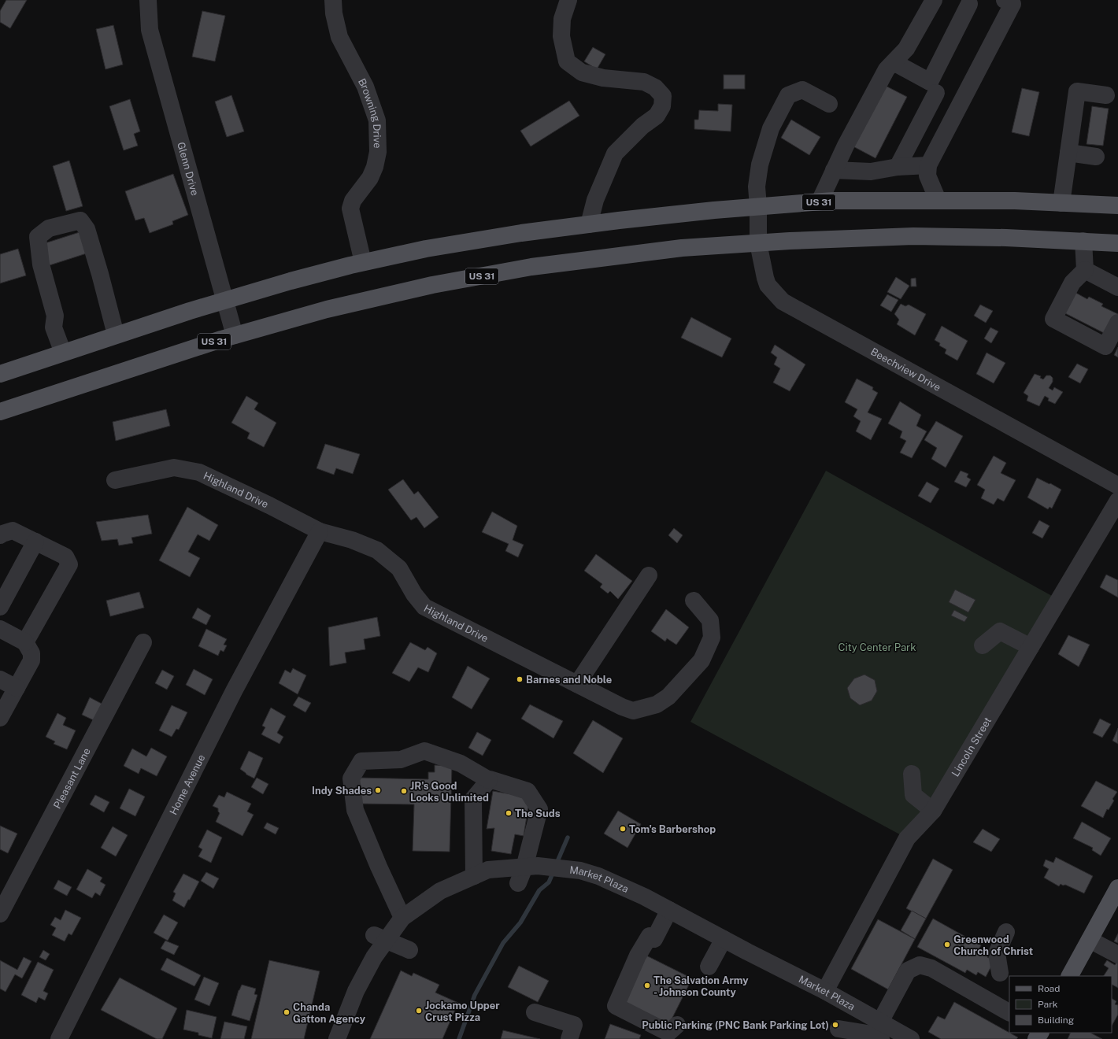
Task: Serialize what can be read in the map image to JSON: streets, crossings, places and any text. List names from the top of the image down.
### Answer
{
  "streets": {
    "main road": ["US 31"],
    "street": [
      "Browning Drive",
      "Glenn Drive",
      "Beechview Drive",
      "Highland Drive",
      "Lincoln Street",
      "Pleasant Lane",
      "Home Avenue",
      "Market Plaza"
    ]
  },
  "crossings": [
    ["Browning Drive", "US 31"],
    ["Glenn Drive", "US 31"],
    ["US 31", "Beechview Drive"],
    ["Highland Drive", "Home Avenue"],
    ["Lincoln Street", "Market Plaza"]
  ],
  "parks": ["City Center Park"],
  "places": [
    "Barnes and Noble",
    "Indy Shades",
    "JR's Good Looks Unlimited",
    "The Suds",
    "Tom's Barbershop",
    "Greenwood Church of Christ",
    "The Salvation Army - Johnson County",
    "Jockamo Upper Crust Pizza",
    "Chanda Gatton Agency",
    "Public Parking (PNC Bank Parking Lot)"
  ],
  "legend": ["Road", "Park", "Building"]
}
